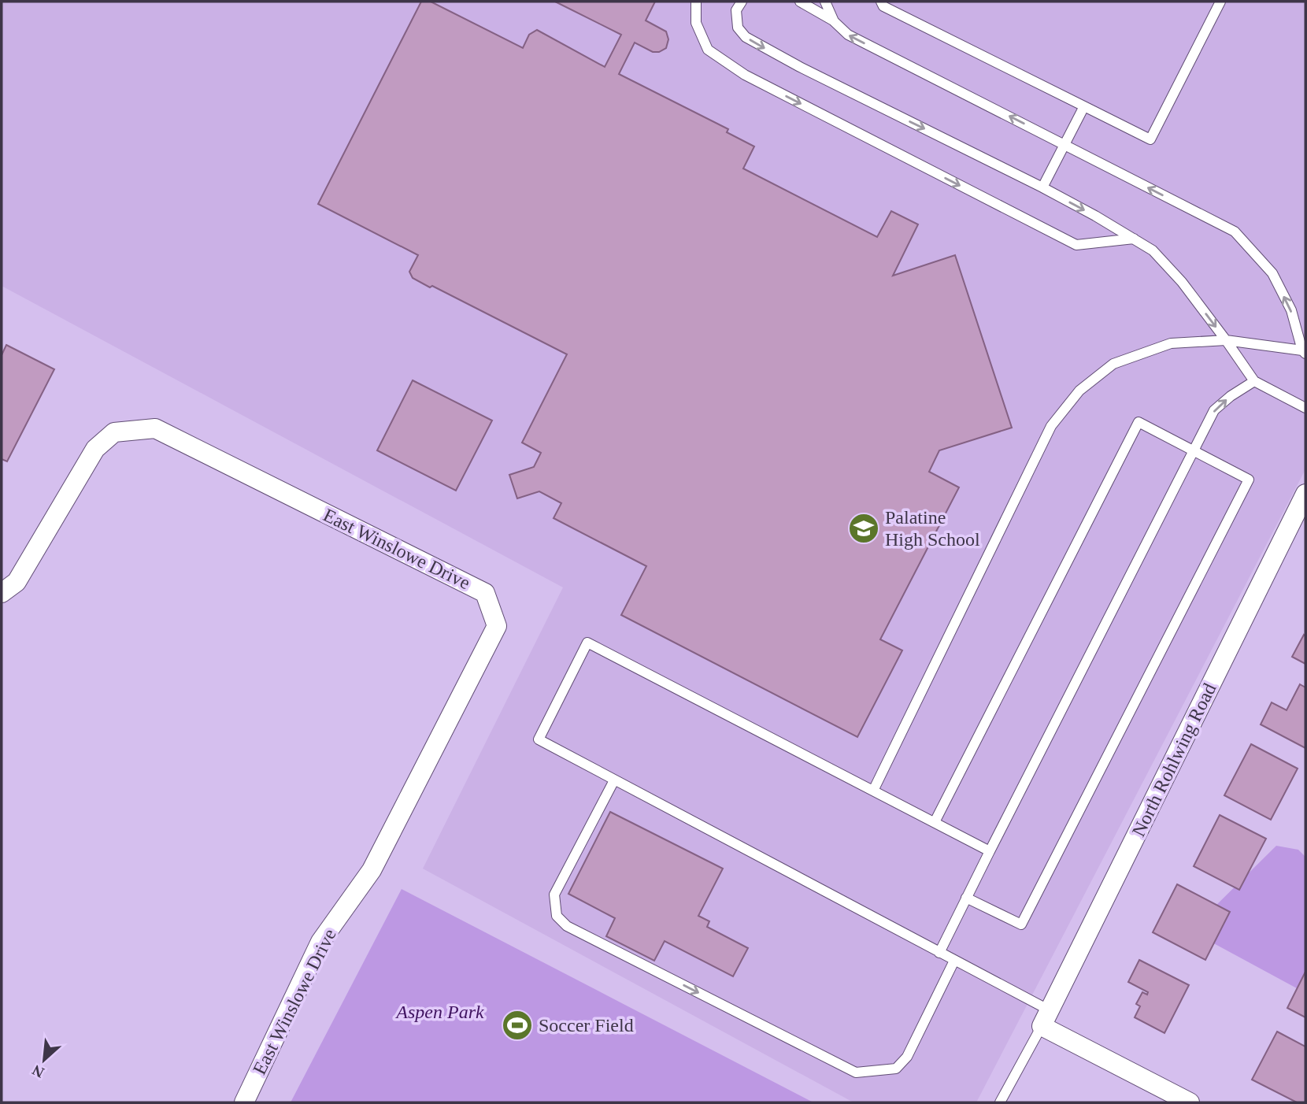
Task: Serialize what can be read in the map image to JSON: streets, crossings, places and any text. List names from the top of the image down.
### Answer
{
  "streets": {
    "street": ["East Winslowe Drive", "North Rohlwing Road"]
  },
  "parks": ["Aspen Park"],
  "places": {
    "school or university": ["Palatine High School"],
    "sports": ["Soccer Field"]
  },
  "north": "bottom left"
}
